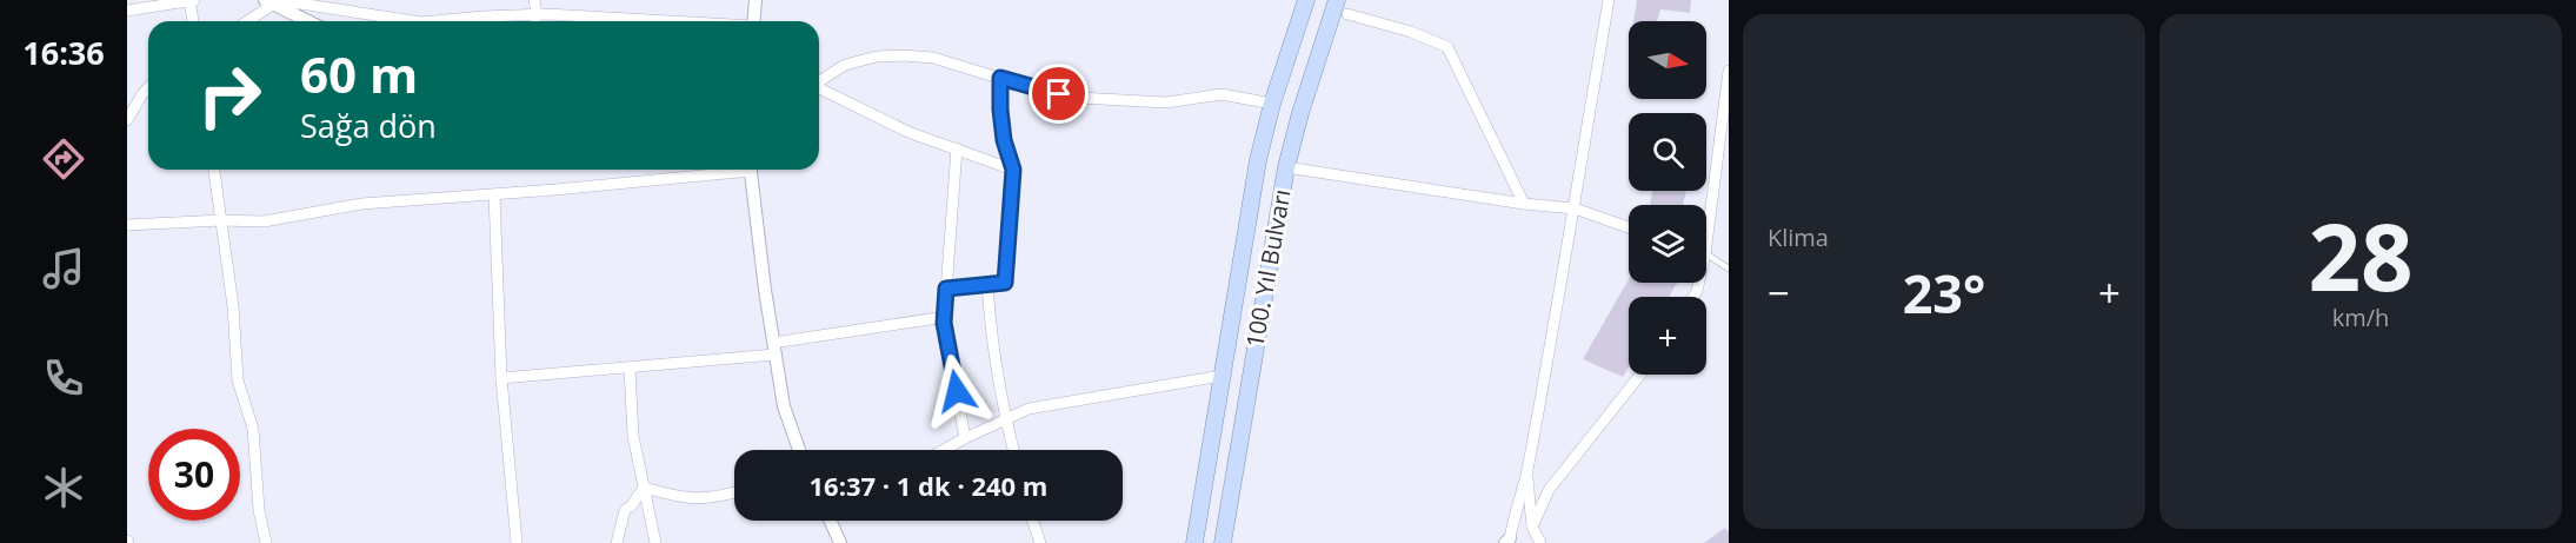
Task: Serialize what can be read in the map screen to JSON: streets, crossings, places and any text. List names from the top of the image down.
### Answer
{
  "streets": {
    "main road": ["100. Yıl Bulvarı"]
  },
  "north": "right",
  "page": {
    "tabs": "16:36",
    "tile": [
      "Klima",
      ["28", "km/h"]
    ],
    "map_buttons": "+",
    "turn": ["60 m", "Sağa dön"],
    "heat": ["−", "23°", "+"],
    "limit": "30",
    "trip": "16:37 · 1 dk · 240 m"
  }
}
